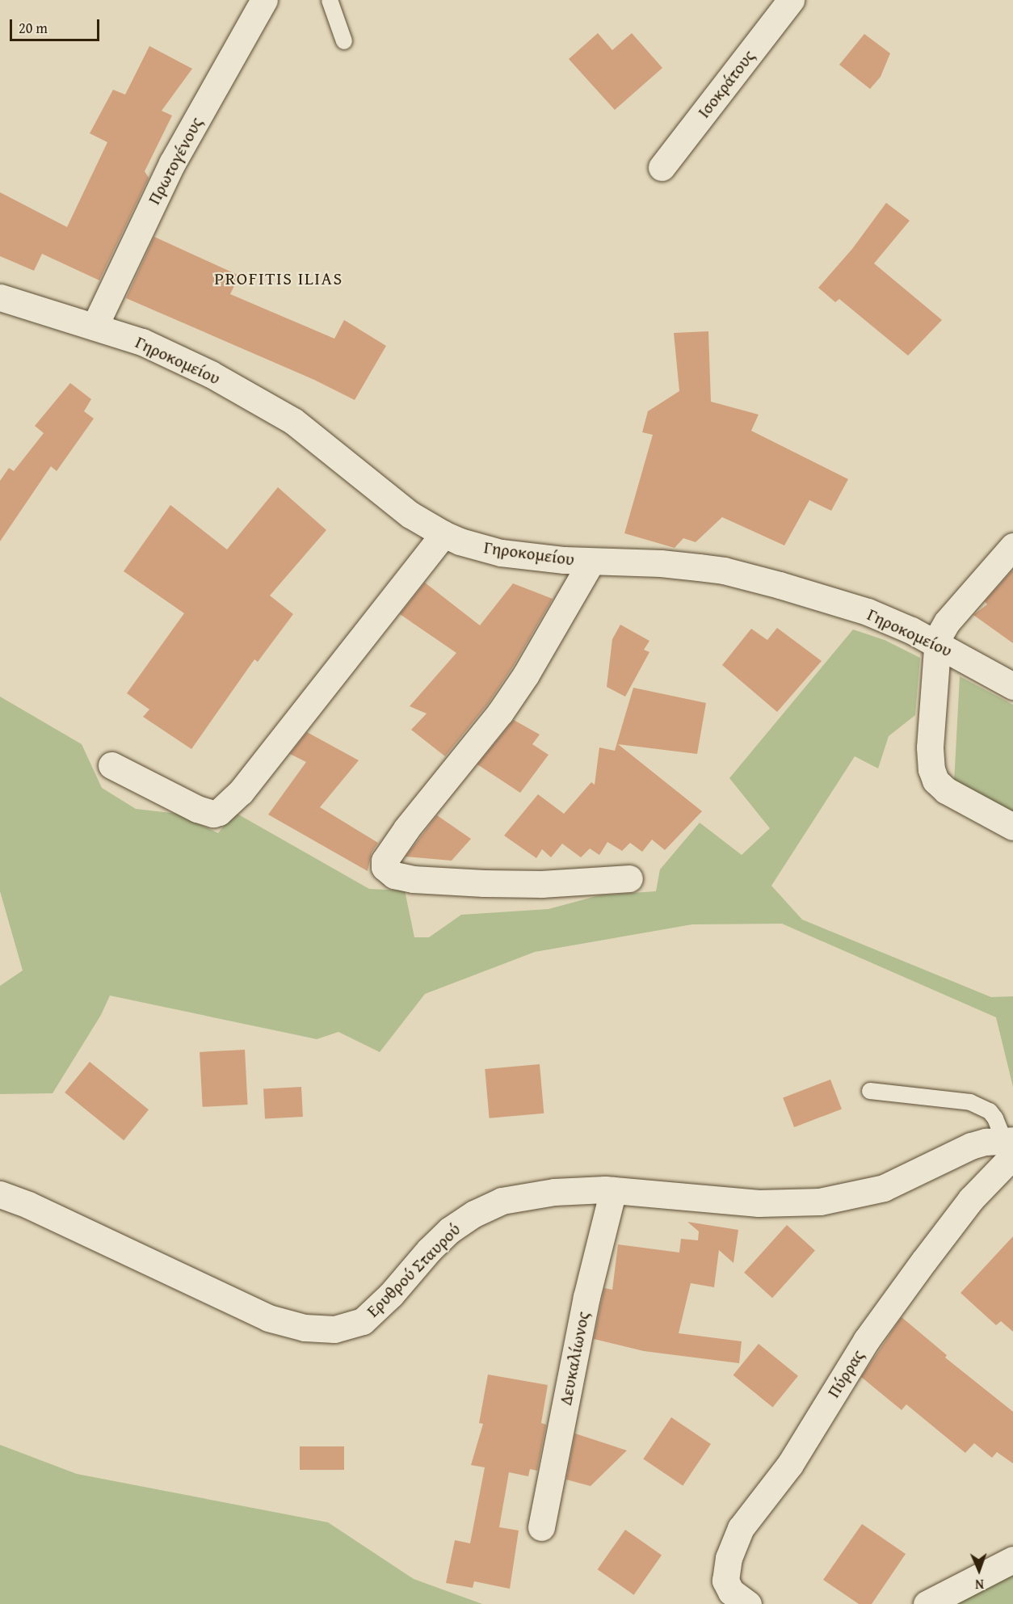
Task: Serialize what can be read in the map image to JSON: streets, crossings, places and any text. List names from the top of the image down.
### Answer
{
  "streets": {
    "street": [
      "Ισοκράτους",
      "Πρωτογένους",
      "Γηροκομείου",
      "Ερυθρού Σταυρού",
      "Δευκαλίωνος",
      "Πύρρας"
    ]
  },
  "crossings": [
    ["Πρωτογένους", "Γηροκομείου"],
    ["Ερυθρού Σταυρού", "Δευκαλίωνος"],
    ["Ερυθρού Σταυρού", "Πύρρας"]
  ],
  "districts": ["PROFITIS ILIAS"],
  "scale_bar": "20 m",
  "north": "bottom"
}
